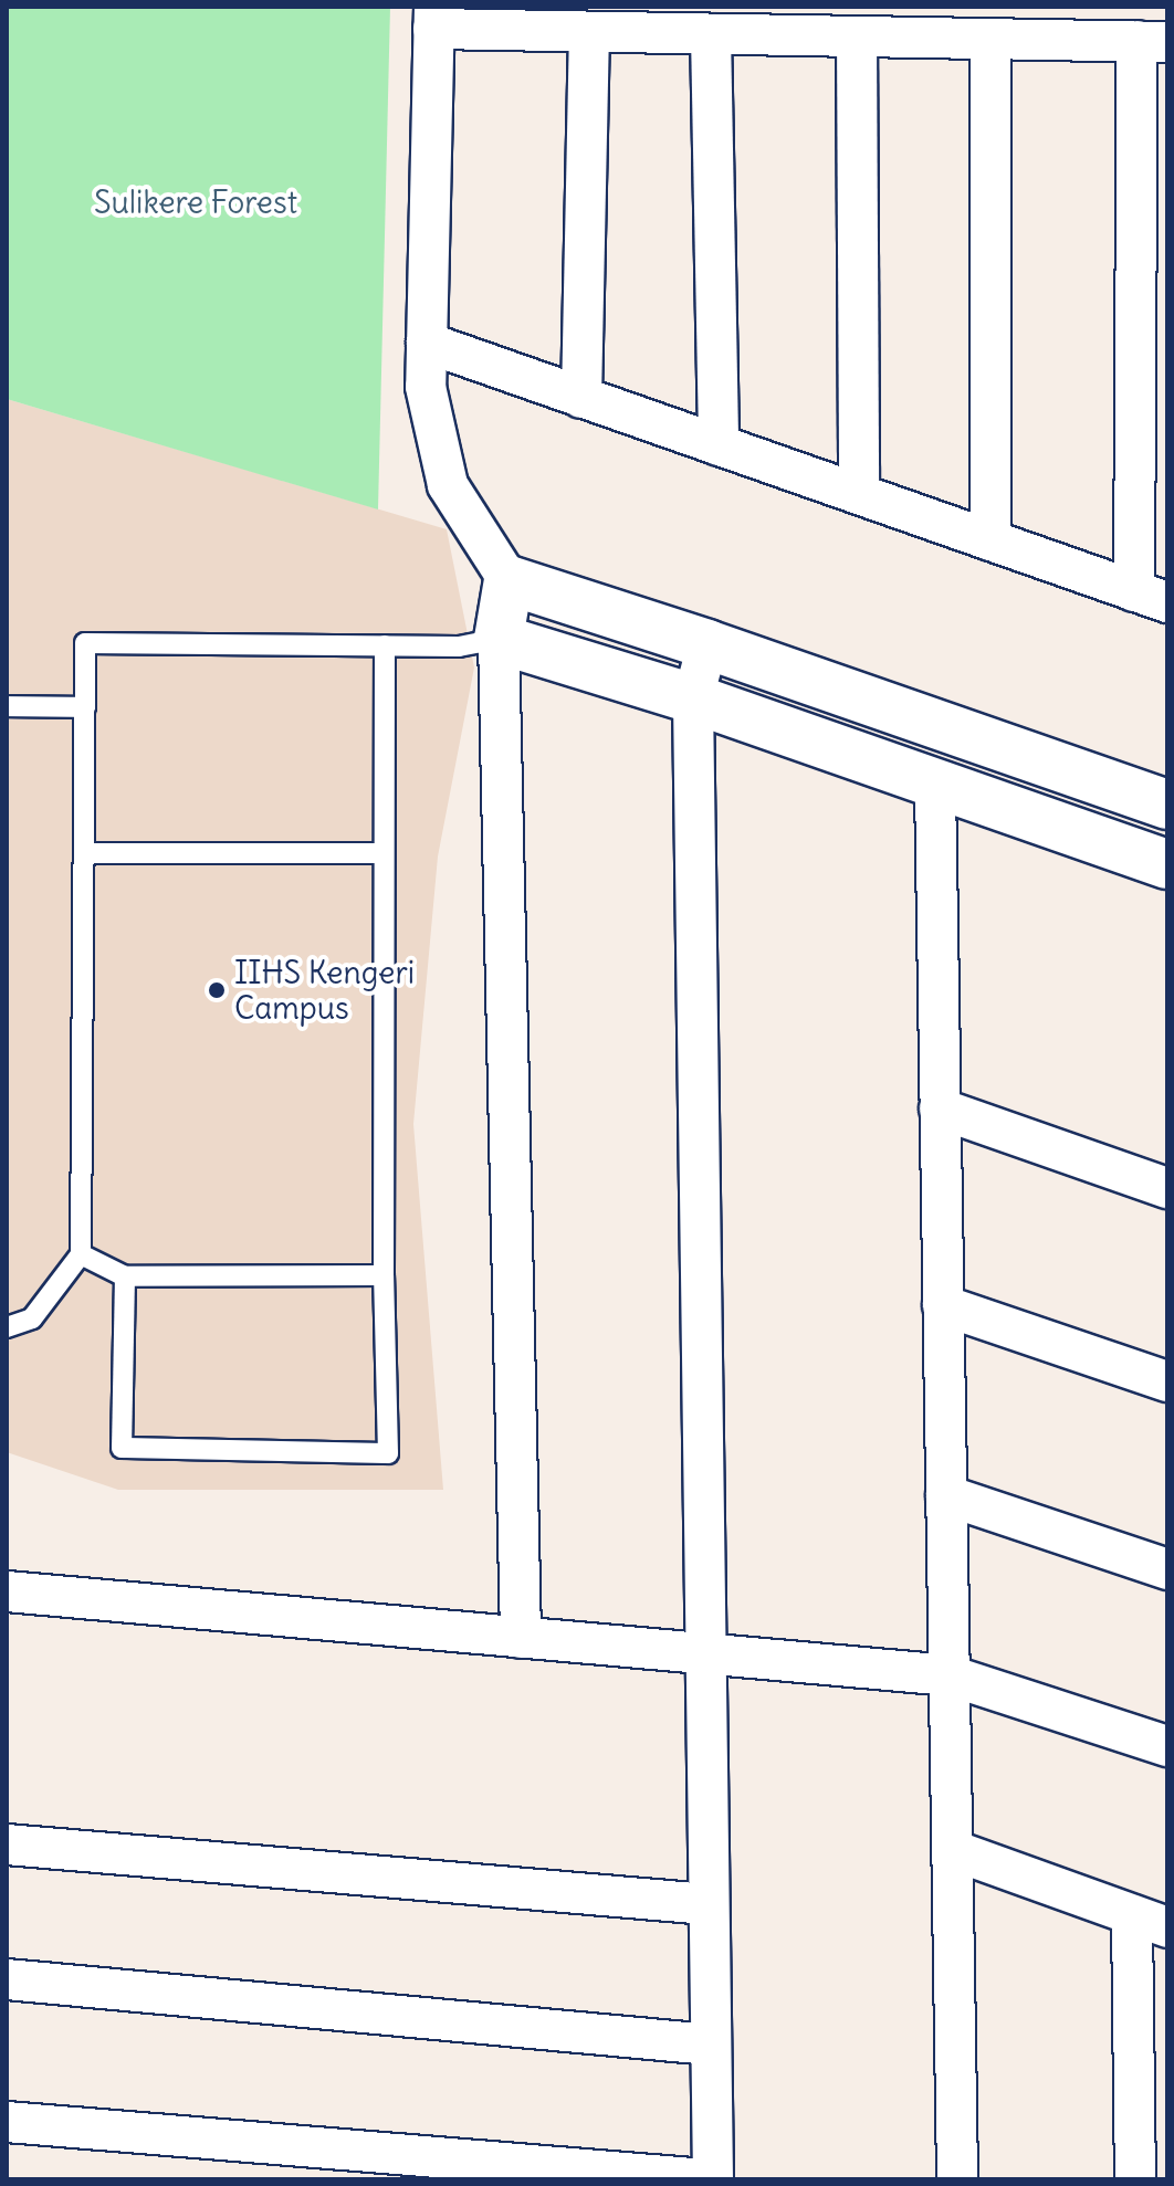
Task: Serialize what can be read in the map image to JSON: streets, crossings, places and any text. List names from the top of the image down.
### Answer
{
  "parks": ["Sulikere Forest"],
  "places": ["IIHS Kengeri Campus"]
}
